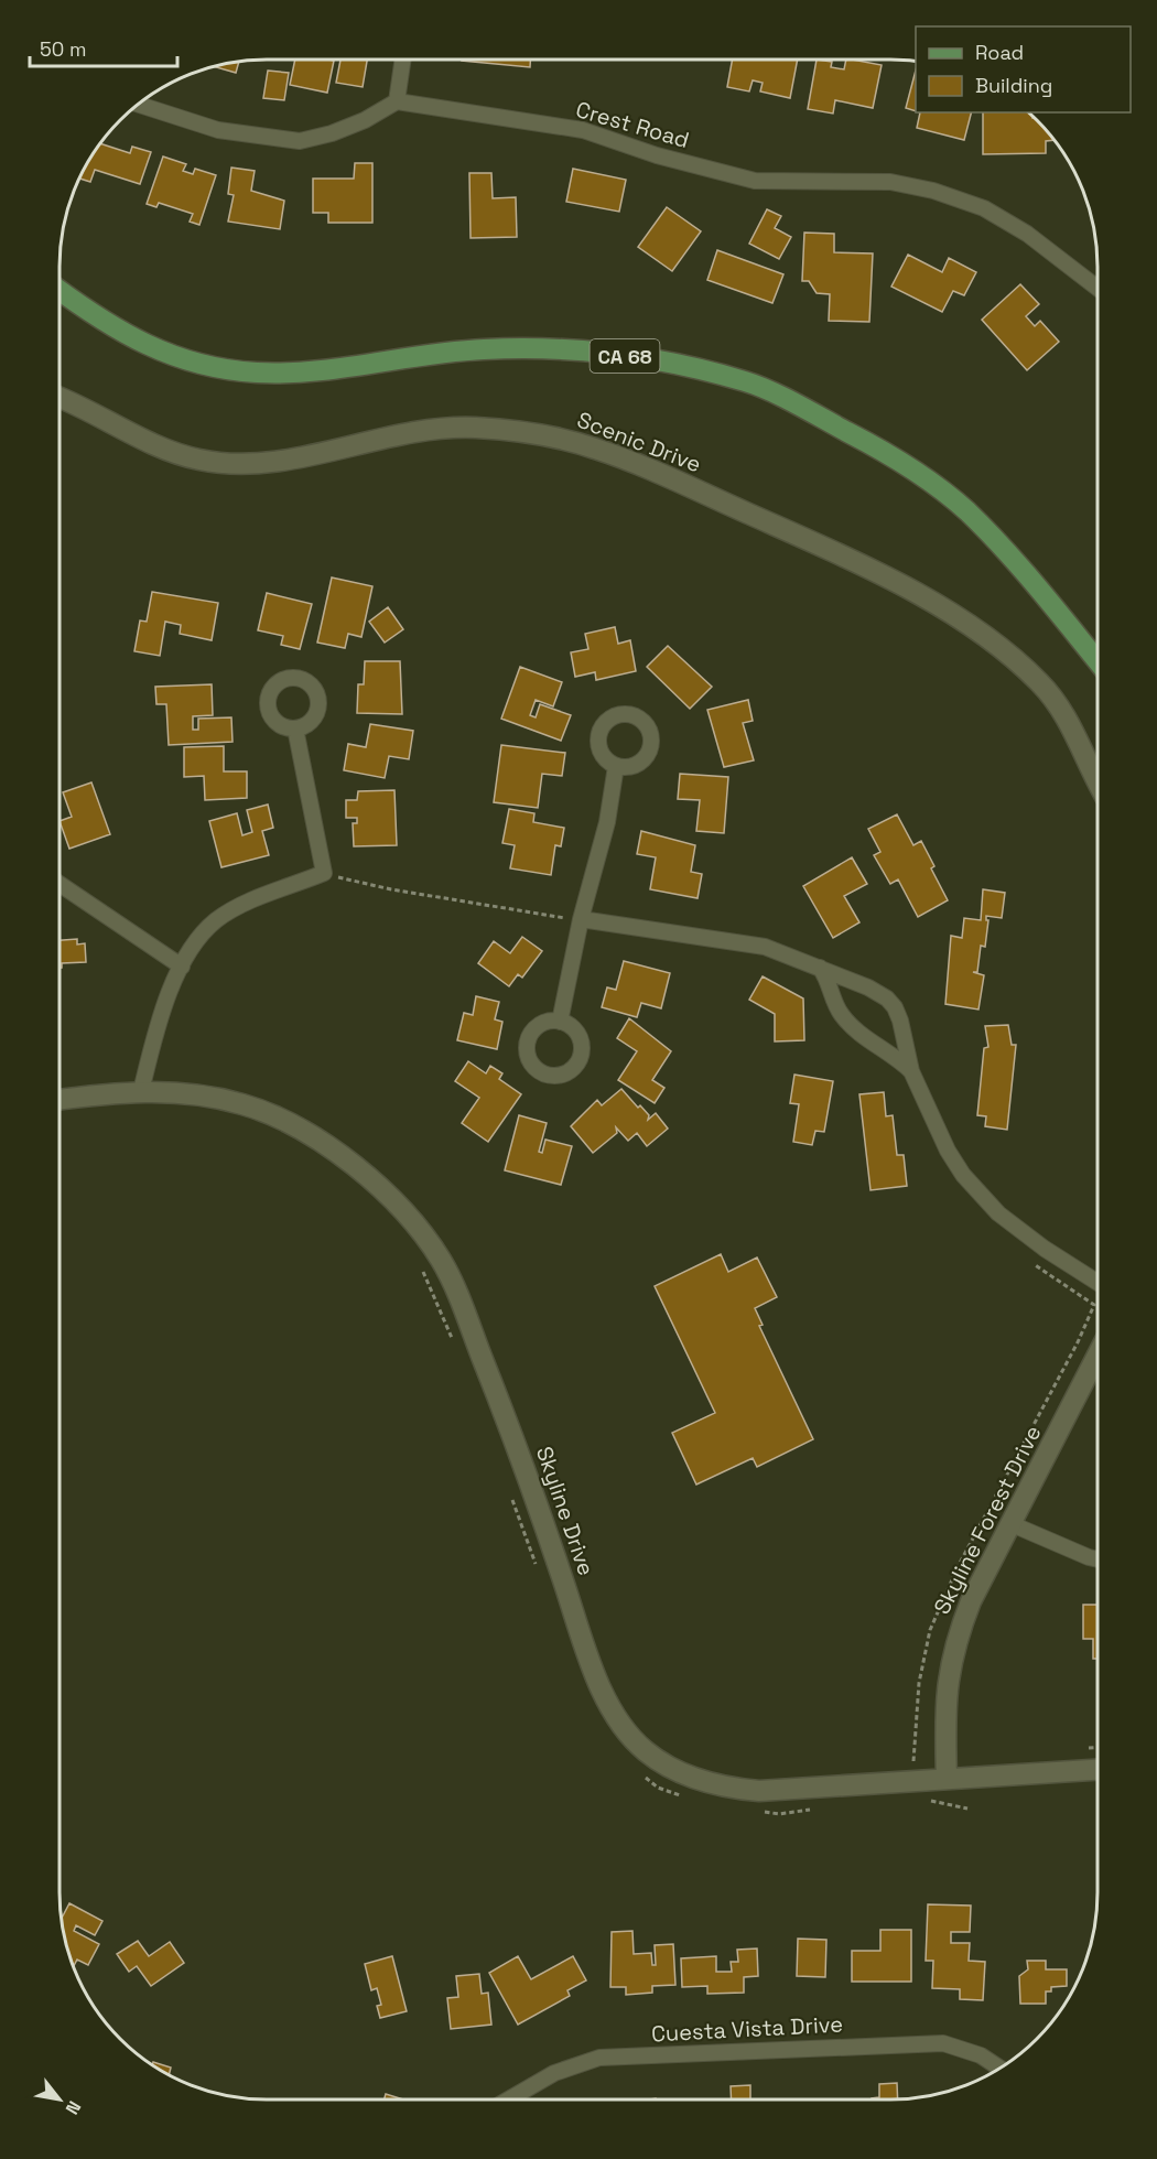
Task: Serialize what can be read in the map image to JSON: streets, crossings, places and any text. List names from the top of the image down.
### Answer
{
  "streets": {
    "main road": ["CA 68"],
    "street": [
      "Crest Road",
      "Scenic Drive",
      "Skyline Drive",
      "Skyline Forest Drive",
      "Cuesta Vista Drive"
    ]
  },
  "crossings": [
    ["Skyline Drive", "Skyline Forest Drive"]
  ],
  "legend": ["Road", "Building"],
  "scale_bar": "50 m",
  "north": "bottom right"
}
